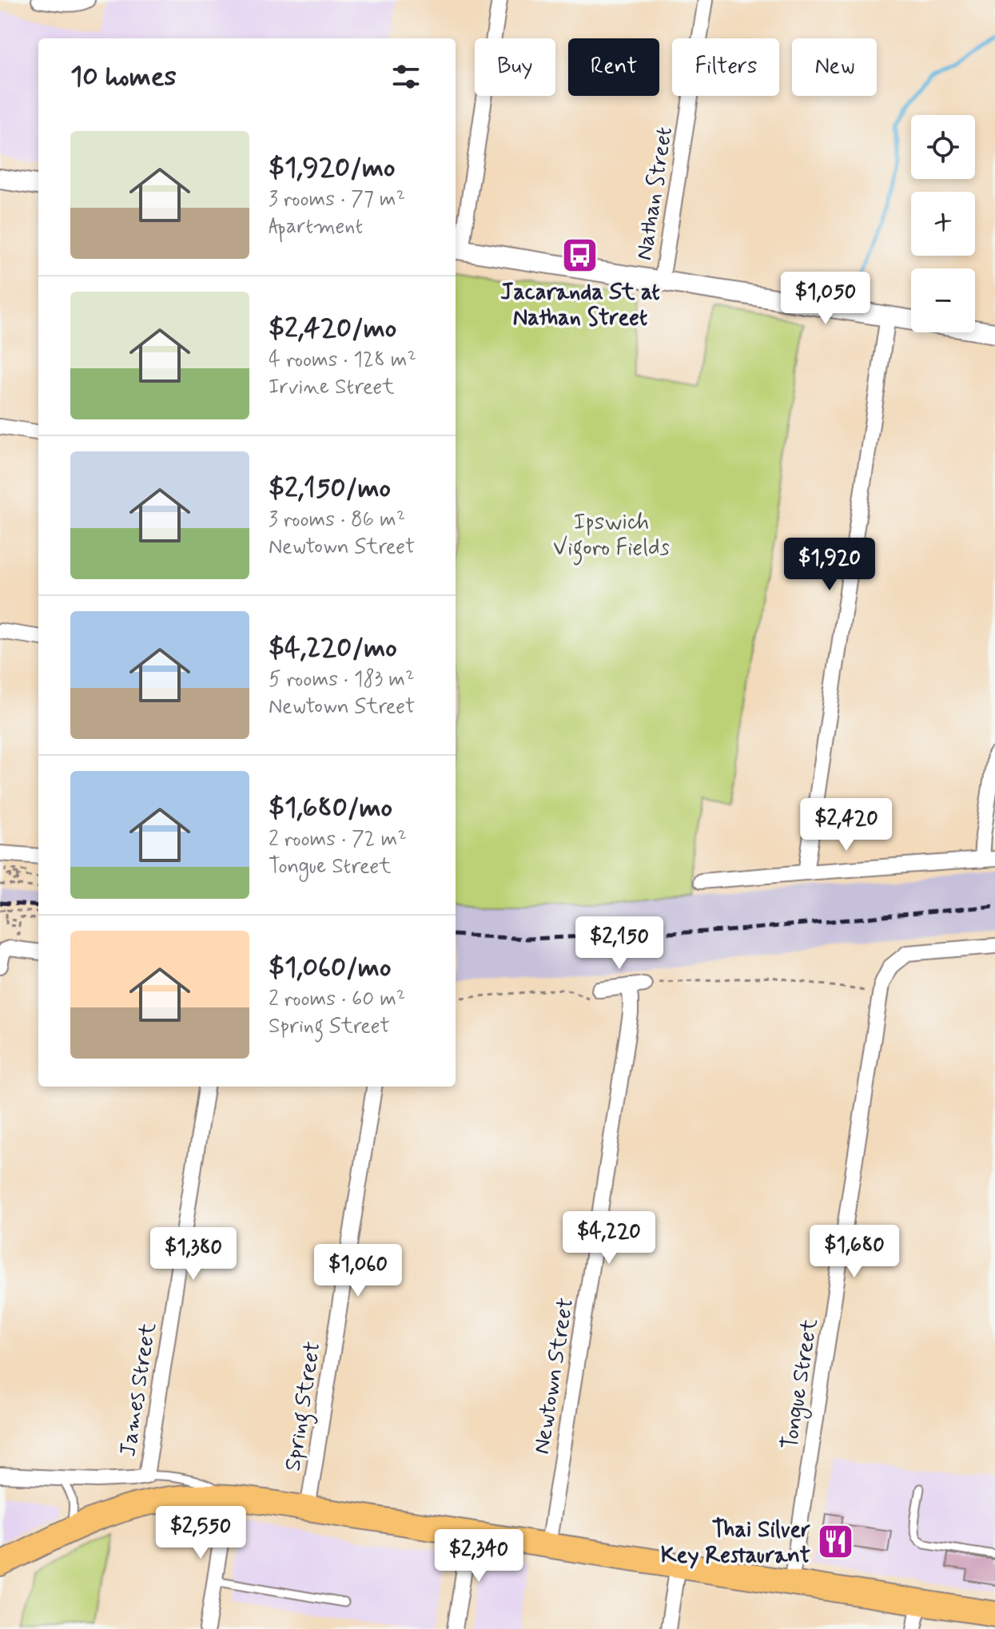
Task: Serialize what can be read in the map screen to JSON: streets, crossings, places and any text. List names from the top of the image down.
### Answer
{
  "streets": {
    "street": [
      "Nathan Street",
      "Newtown Street",
      "Tongue Street",
      "James Street",
      "Spring Street"
    ]
  },
  "parks": ["Ipswich Vigoro Fields"],
  "places": {
    "bus stop": ["Jacaranda St at Nathan Street"],
    "restaurant": ["Thai Silver Key Restaurant"]
  },
  "page": {
    "chip": [
      "Buy",
      "Rent",
      "Filters",
      "New"
    ],
    "heading": "10 homes",
    "map_buttons": ["+", "−"],
    "list": [
      {
        "name": "$1,920/mo",
        "note": "3 rooms · 77 m² · Apartment"
      },
      {
        "name": "$2,420/mo",
        "note": "4 rooms · 128 m² · Irvine Street"
      },
      {
        "name": "$2,150/mo",
        "note": "3 rooms · 86 m² · Newtown Street"
      },
      {
        "name": "$4,220/mo",
        "note": "5 rooms · 183 m² · Newtown Street"
      },
      {
        "name": "$1,680/mo",
        "note": "2 rooms · 72 m² · Tongue Street"
      },
      {
        "name": "$1,060/mo",
        "note": "2 rooms · 60 m² · Spring Street"
      }
    ],
    "price": [
      "$1,050",
      "$1,920",
      "$2,420",
      "$2,150",
      "$4,220",
      "$1,680",
      "$1,380",
      "$1,060",
      "$2,550",
      "$2,340"
    ]
  }
}
